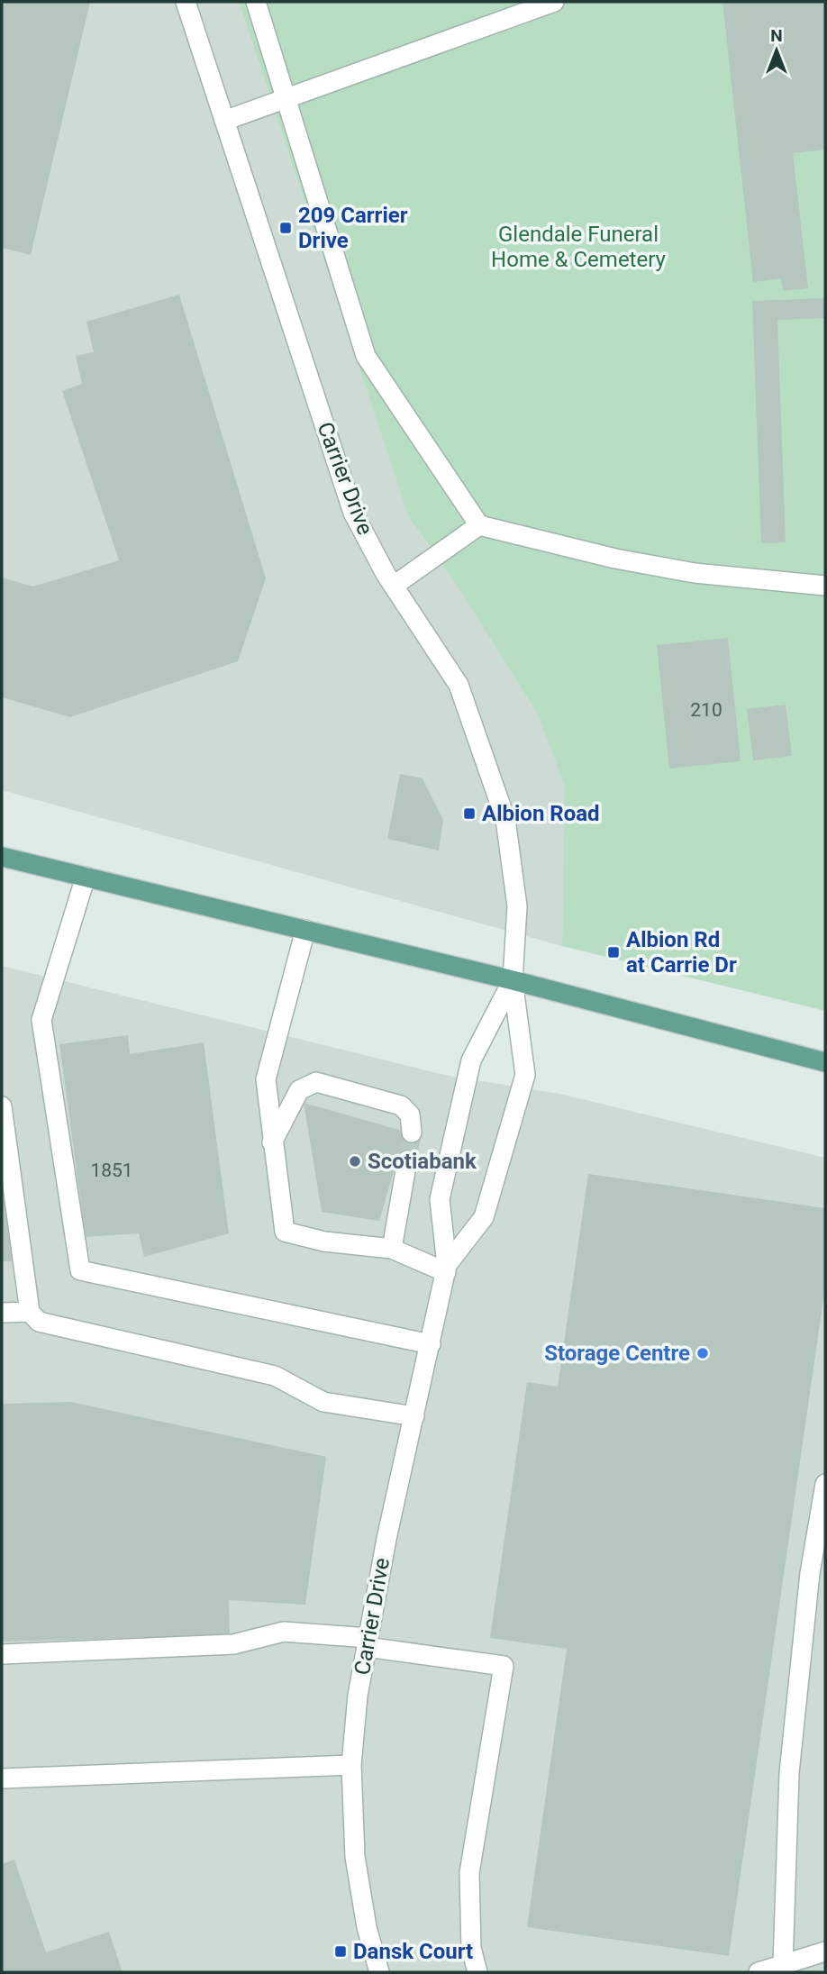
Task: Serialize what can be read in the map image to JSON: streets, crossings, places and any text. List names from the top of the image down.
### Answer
{
  "streets": {
    "street": ["Carrier Drive"]
  },
  "parks": ["Glendale Funeral Home & Cemetery"],
  "places": {
    "transit": [
      "209 Carrier Drive",
      "Albion Road",
      "Albion Rd at Carrie Dr",
      "Dansk Court"
    ],
    "other": ["Scotiabank", "Storage Centre"]
  },
  "house_numbers": ["210", "1851"],
  "north": "top"
}
